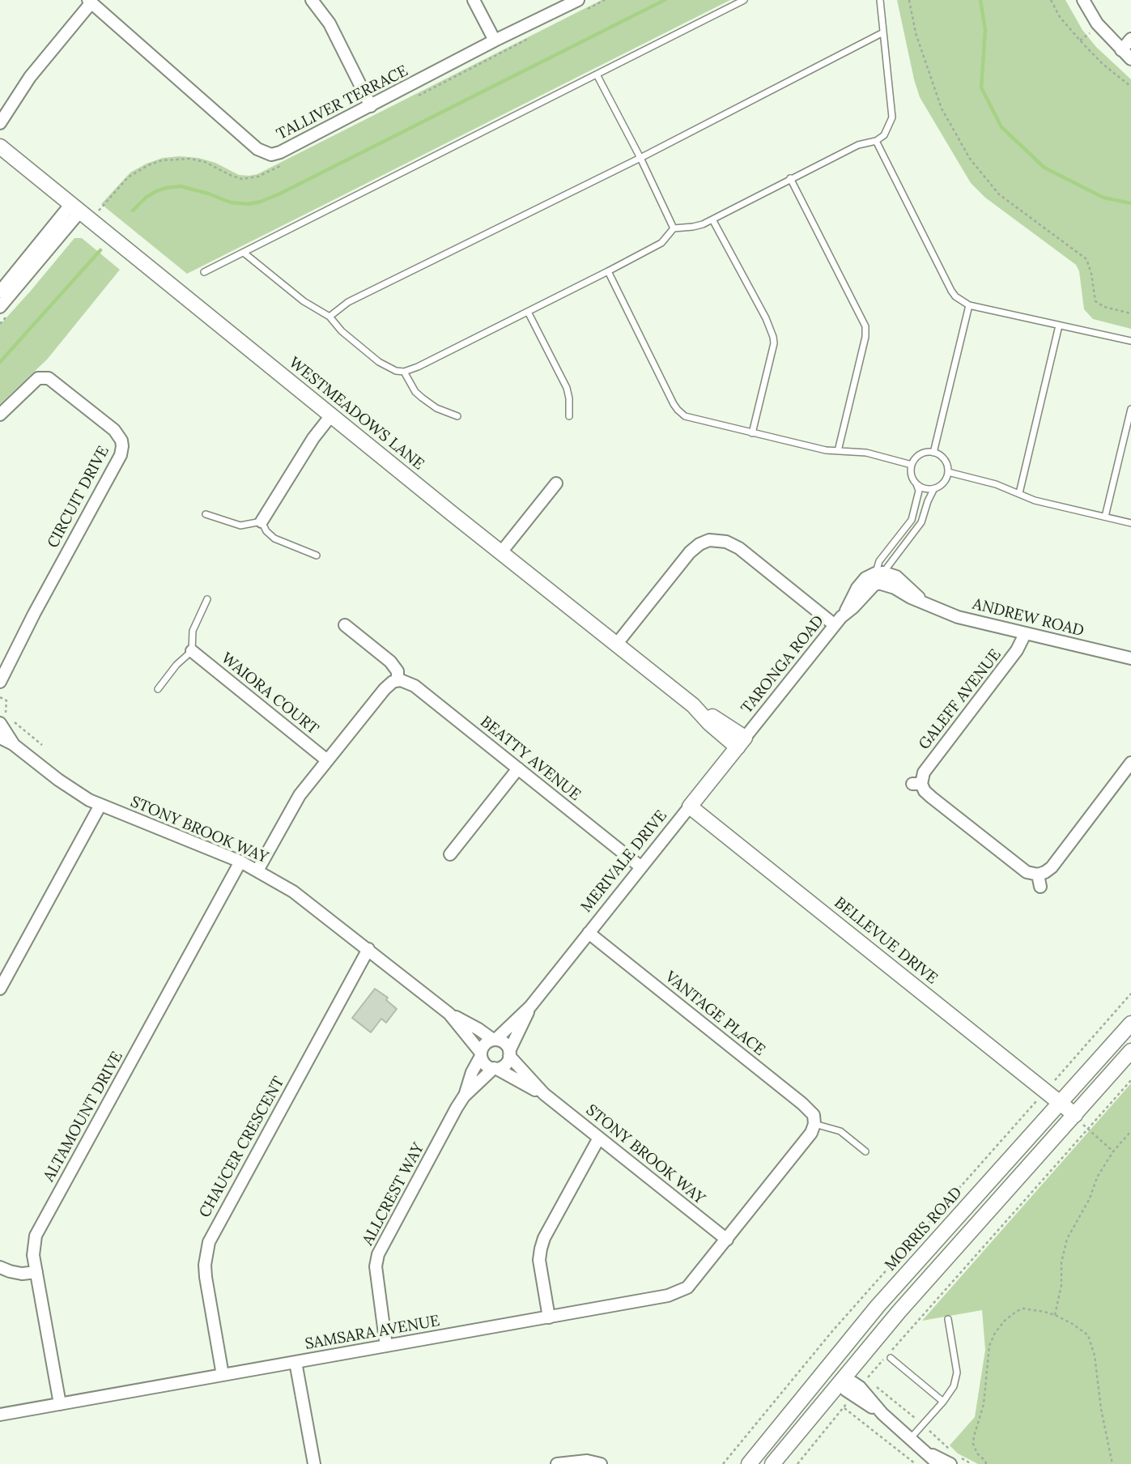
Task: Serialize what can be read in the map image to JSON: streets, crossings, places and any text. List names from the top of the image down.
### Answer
{
  "streets": {
    "street": [
      "TALLIVER TERRACE",
      "WESTMEADOWS LANE",
      "CIRCUIT DRIVE",
      "ANDREW ROAD",
      "TARONGA ROAD",
      "WAIORA COURT",
      "GALEFF AVENUE",
      "BEATTY AVENUE",
      "STONY BROOK WAY",
      "MERIVALE DRIVE",
      "BELLEVUE DRIVE",
      "VANTAGE PLACE",
      "ALTAMOUNT DRIVE",
      "CHAUCER CRESCENT",
      "ALLCREST WAY",
      "MORRIS ROAD",
      "SAMSARA AVENUE"
    ]
  },
  "crossings": [
    ["WESTMEADOWS LANE", "TARONGA ROAD"],
    ["WESTMEADOWS LANE", "MERIVALE DRIVE"],
    ["ANDREW ROAD", "TARONGA ROAD"],
    ["ANDREW ROAD", "GALEFF AVENUE"],
    ["TARONGA ROAD", "MERIVALE DRIVE"],
    ["BEATTY AVENUE", "MERIVALE DRIVE"],
    ["STONY BROOK WAY", "MERIVALE DRIVE"],
    ["STONY BROOK WAY", "ALTAMOUNT DRIVE"],
    ["STONY BROOK WAY", "CHAUCER CRESCENT"],
    ["STONY BROOK WAY", "ALLCREST WAY"],
    ["STONY BROOK WAY", "SAMSARA AVENUE"],
    ["MERIVALE DRIVE", "BELLEVUE DRIVE"],
    ["MERIVALE DRIVE", "VANTAGE PLACE"],
    ["MERIVALE DRIVE", "ALLCREST WAY"],
    ["BELLEVUE DRIVE", "MORRIS ROAD"],
    ["ALTAMOUNT DRIVE", "SAMSARA AVENUE"],
    ["CHAUCER CRESCENT", "SAMSARA AVENUE"],
    ["ALLCREST WAY", "SAMSARA AVENUE"]
  ]
}
